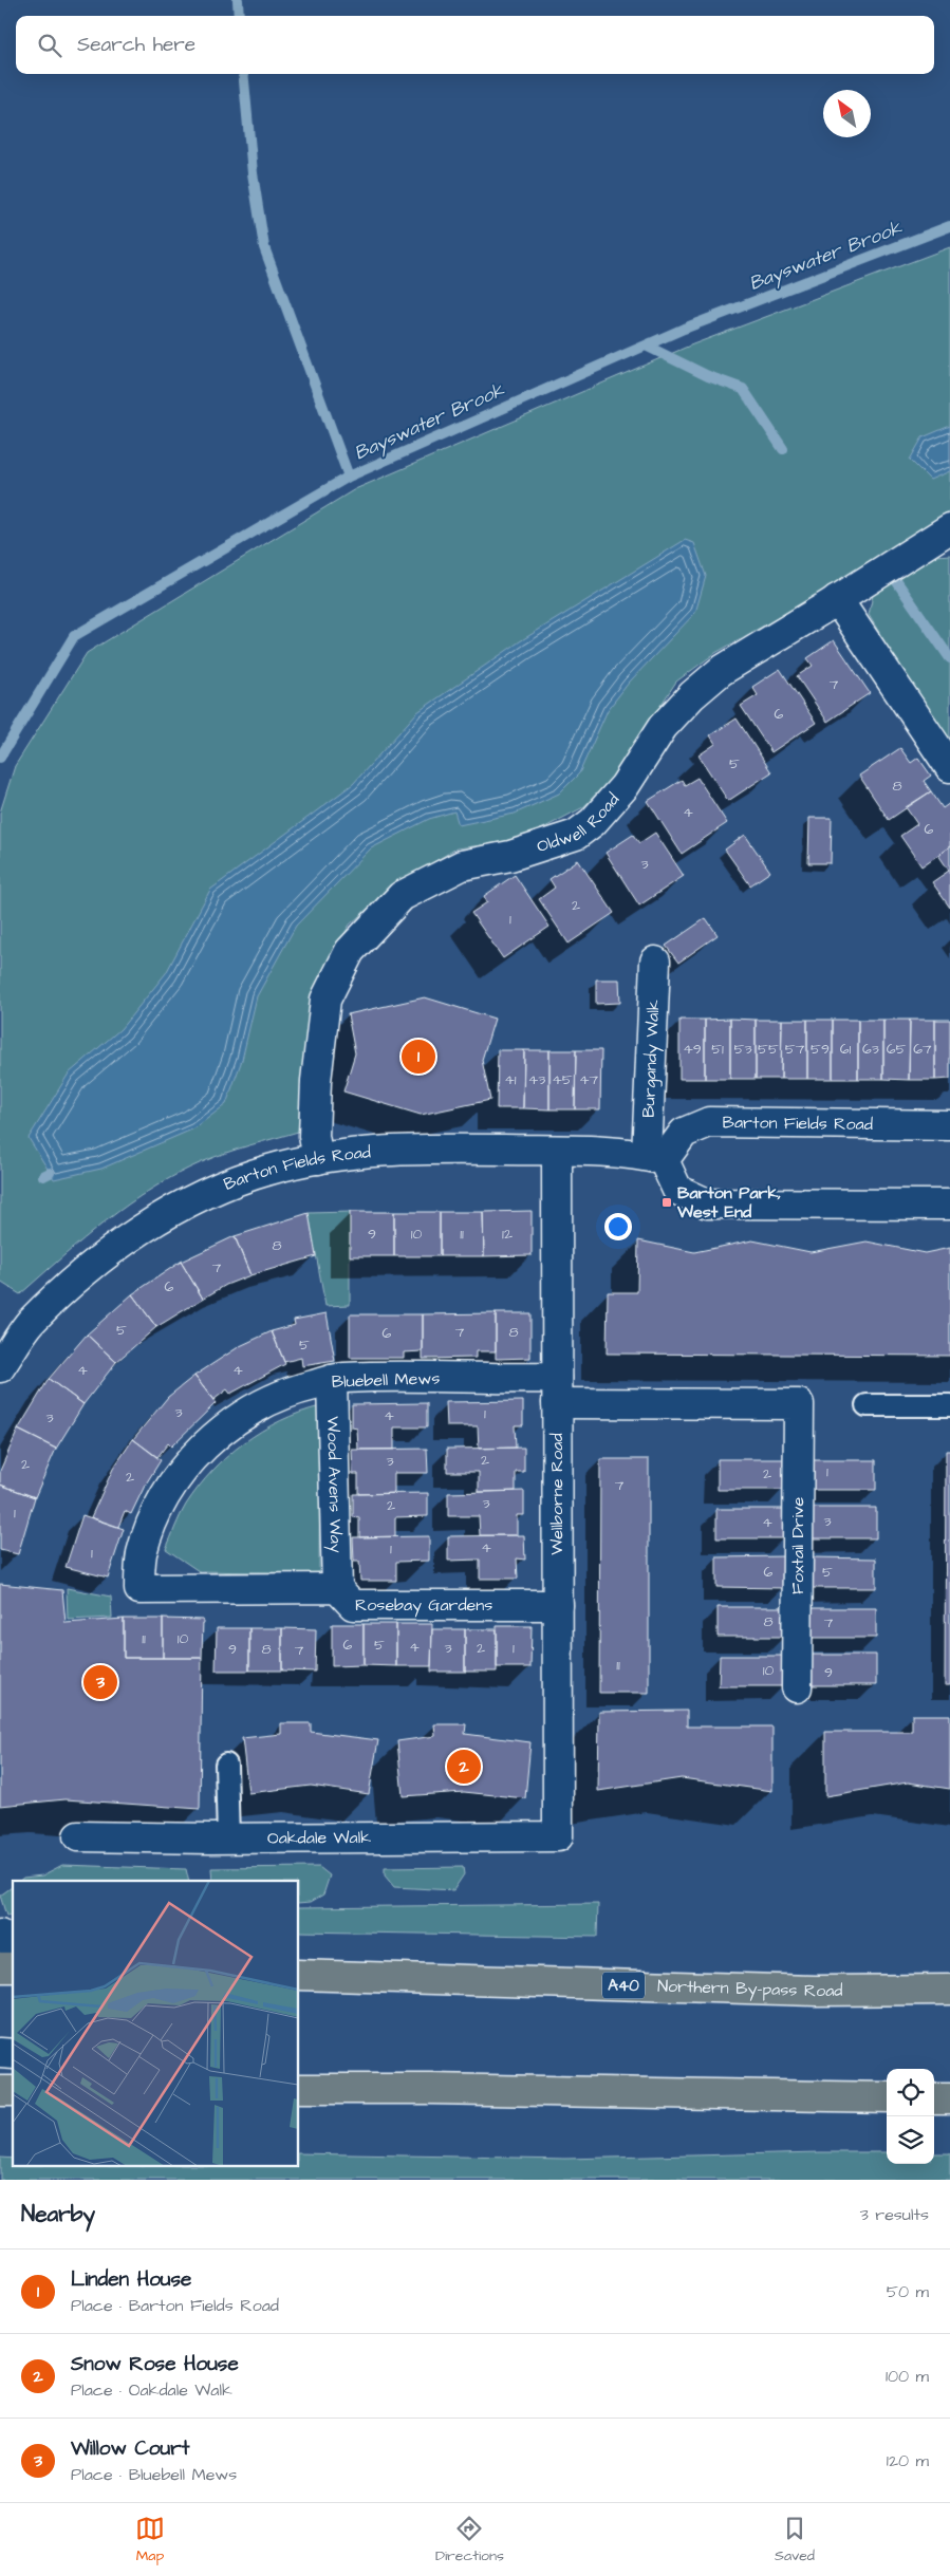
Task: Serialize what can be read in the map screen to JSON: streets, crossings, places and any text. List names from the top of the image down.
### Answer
{
  "streets": {
    "highway": ["A40", "Northern By-pass Road"],
    "street": [
      "Oldwell Road",
      "Burgandy Walk",
      "Barton Fields Road",
      "Bluebell Mews",
      "Wood Avens Way",
      "Wellborne Road",
      "Foxtail Drive",
      "Rosebay Gardens",
      "Oakdale Walk"
    ]
  },
  "crossings": [
    ["Oldwell Road", "Barton Fields Road"],
    ["Burgandy Walk", "Barton Fields Road"],
    ["Barton Fields Road", "Wellborne Road"],
    ["Bluebell Mews", "Wood Avens Way"],
    ["Bluebell Mews", "Wellborne Road"],
    ["Bluebell Mews", "Foxtail Drive"],
    ["Bluebell Mews", "Rosebay Gardens"],
    ["Wood Avens Way", "Rosebay Gardens"],
    ["Wellborne Road", "Rosebay Gardens"],
    ["Wellborne Road", "Oakdale Walk"]
  ],
  "water": ["Bayswater Brook"],
  "places": {
    "transit": ["Barton Park, West End"]
  },
  "house_numbers": [
    "7",
    "6",
    "5",
    "8",
    "4",
    "6",
    "3",
    "2",
    "1",
    "49",
    "51",
    "53",
    "55",
    "57",
    "59",
    "61",
    "63",
    "65",
    "67",
    "41",
    "43",
    "45",
    "47",
    "9",
    "10",
    "11",
    "12",
    "8",
    "7",
    "6",
    "5",
    "7",
    "8",
    "6",
    "5",
    "4",
    "4",
    "3",
    "1",
    "4",
    "3",
    "2",
    "3",
    "2",
    "1",
    "2",
    "2",
    "7",
    "3",
    "2",
    "1",
    "3",
    "4",
    "4",
    "1",
    "1",
    "6",
    "5",
    "8",
    "7",
    "11",
    "10",
    "6",
    "5",
    "4",
    "3",
    "2",
    "1",
    "9",
    "8",
    "7",
    "11",
    "10",
    "9"
  ],
  "north": "top left",
  "page": {
    "search": "Search here",
    "pins": ["1", "3", "2"],
    "heading": ["Nearby", "3 results"],
    "list": [
      {
        "mark": "1",
        "name": "Linden House",
        "note": "Place · Barton Fields Road",
        "value": "50 m"
      },
      {
        "mark": "2",
        "name": "Snow Rose House",
        "note": "Place · Oakdale Walk",
        "value": "100 m"
      },
      {
        "mark": "3",
        "name": "Willow Court",
        "note": "Place · Bluebell Mews",
        "value": "120 m"
      }
    ],
    "nav": ["Map", "Directions", "Saved"]
  }
}
